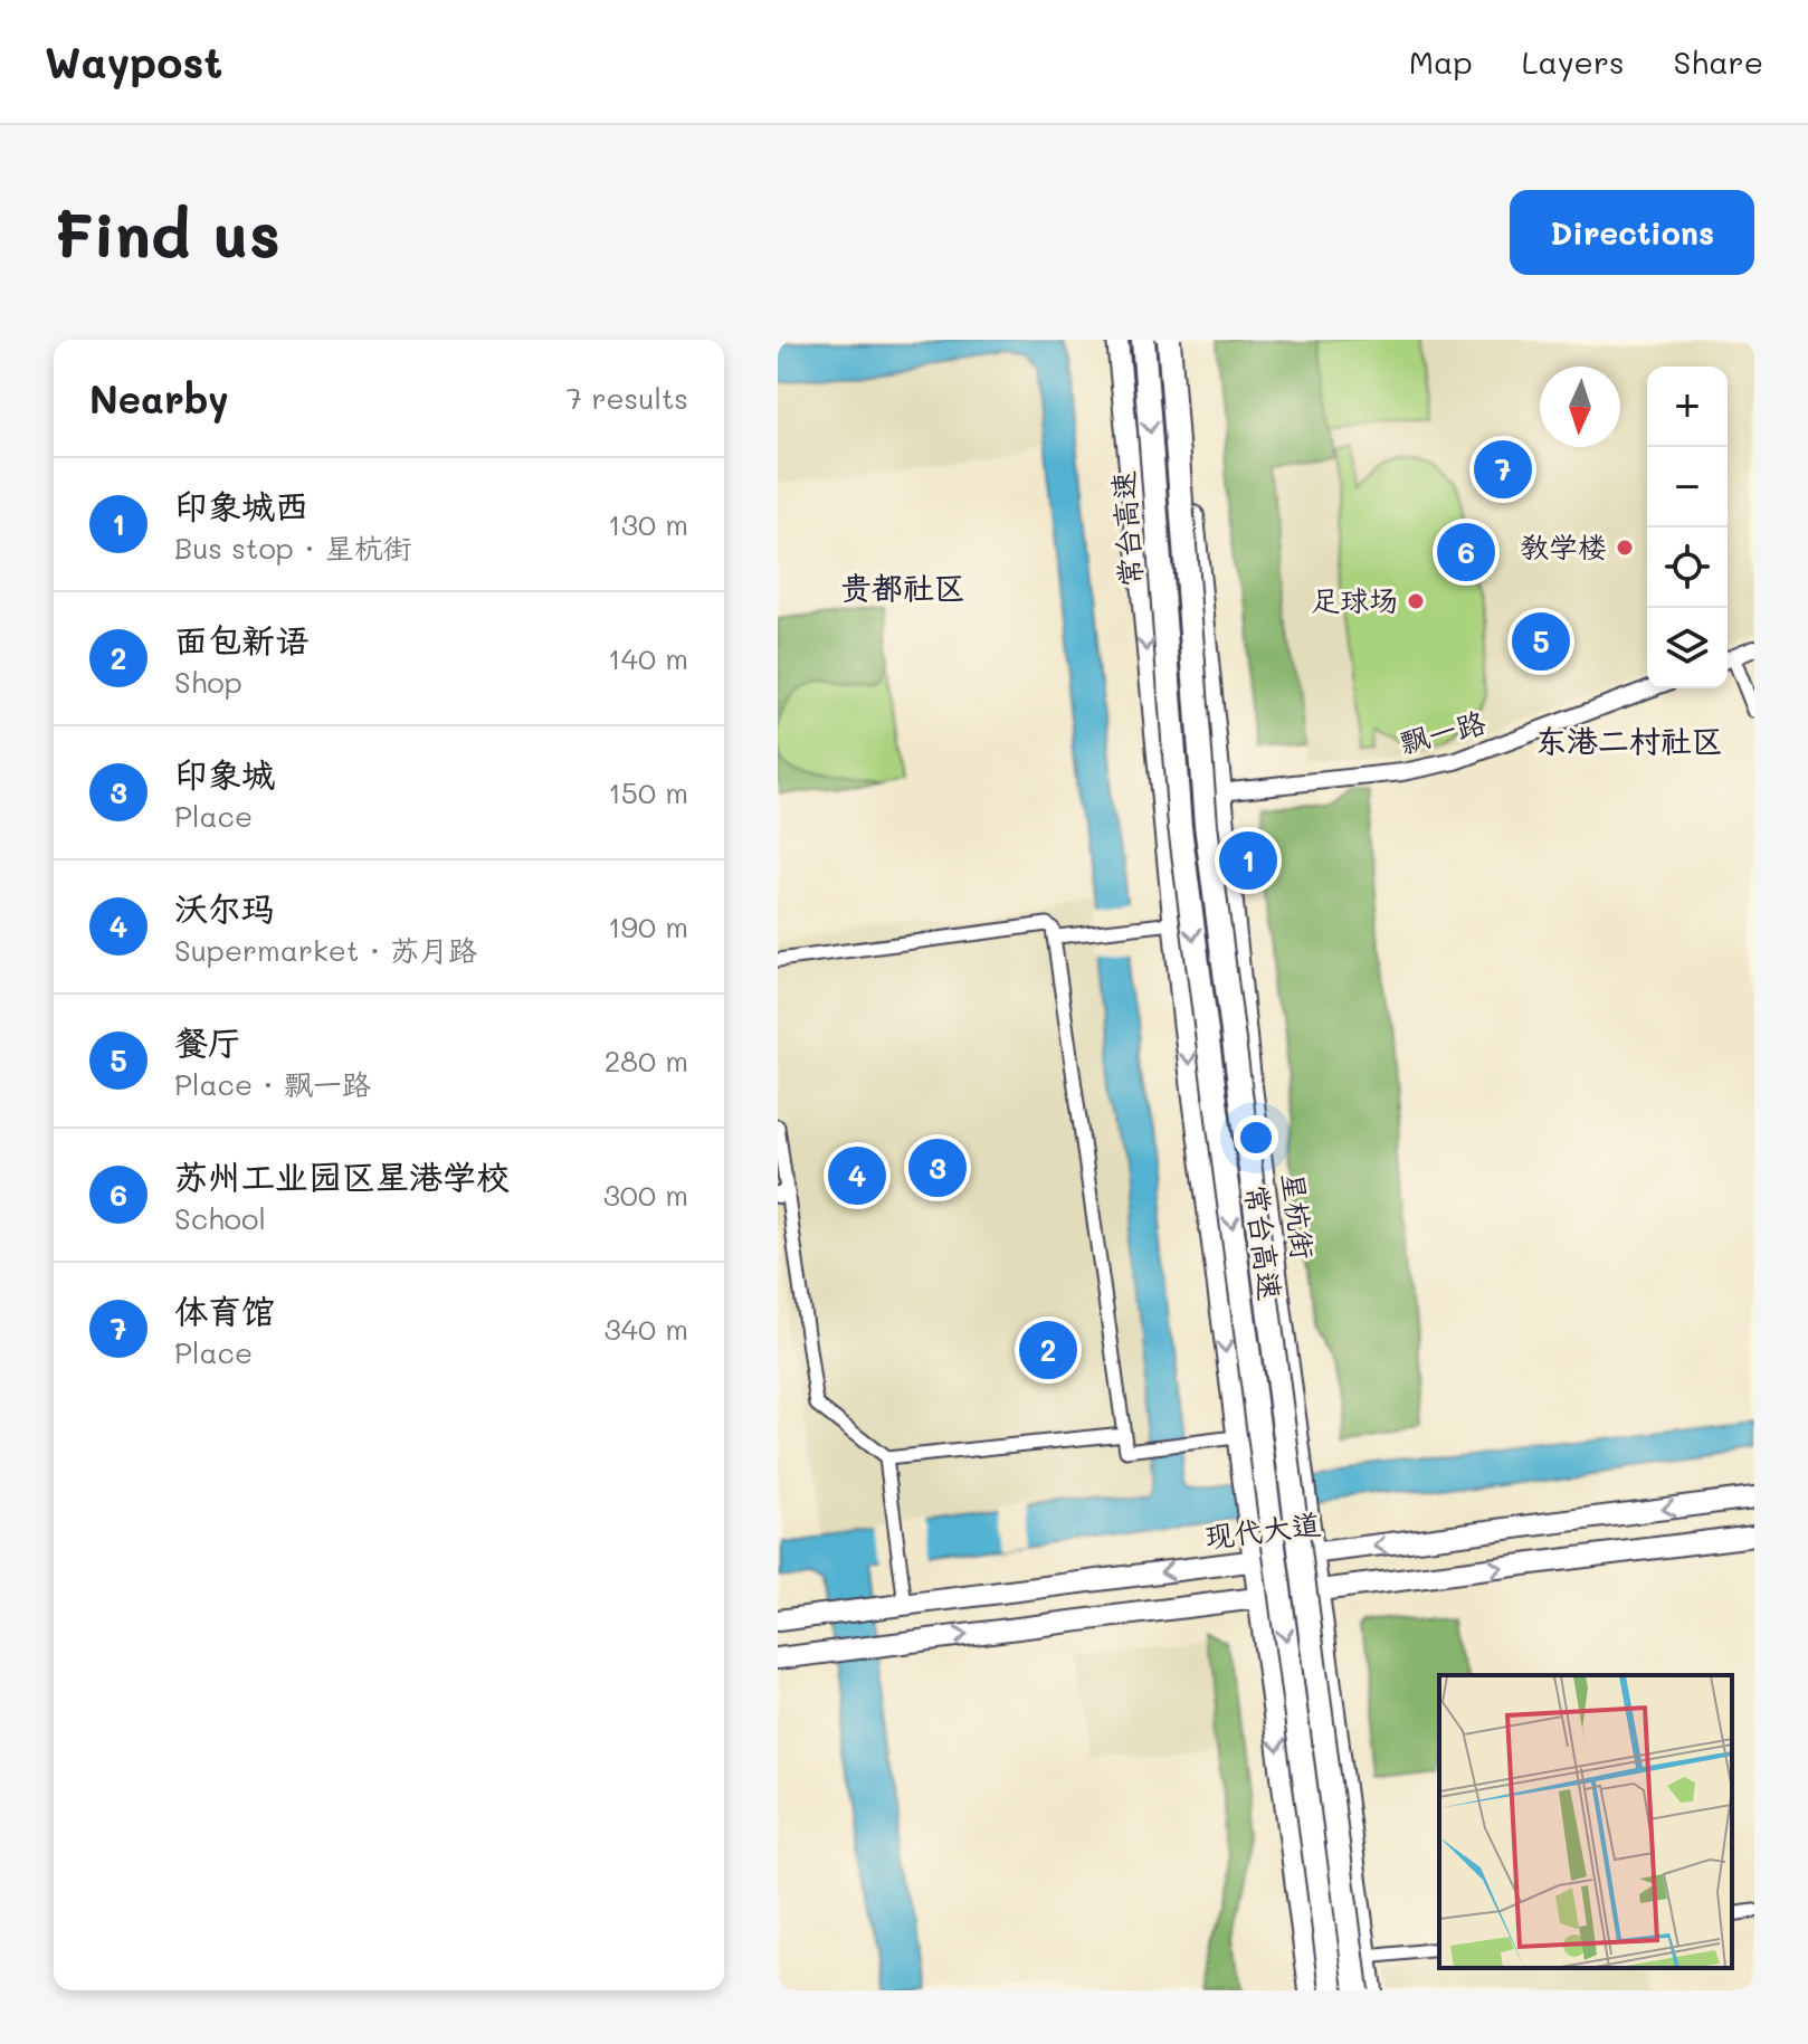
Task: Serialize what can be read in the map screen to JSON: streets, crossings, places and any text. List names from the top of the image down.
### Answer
{
  "streets": {
    "highway": ["常台高速"],
    "main road": ["星杭街", "现代大道"],
    "street": ["飘一路"]
  },
  "crossings": [
    ["飘一路", "星杭街"],
    ["星杭街", "现代大道"]
  ],
  "districts": ["贵都社区", "东港二村社区"],
  "places": ["教学楼", "足球场"],
  "north": "bottom",
  "page": {
    "header": "Waypost",
    "nav": ["Map", "Layers", "Share"],
    "buttons": "Directions",
    "title": "Find us",
    "heading": ["Nearby", "7 results"],
    "map_buttons": ["+", "−"],
    "pins": [
      "7",
      "6",
      "5",
      "1",
      "3",
      "4",
      "2"
    ],
    "list": [
      {
        "mark": "1",
        "name": "印象城西",
        "note": "Bus stop · 星杭街",
        "value": "130 m"
      },
      {
        "mark": "2",
        "name": "面包新语",
        "note": "Shop",
        "value": "140 m"
      },
      {
        "mark": "3",
        "name": "印象城",
        "note": "Place",
        "value": "150 m"
      },
      {
        "mark": "4",
        "name": "沃尔玛",
        "note": "Supermarket · 苏月路",
        "value": "190 m"
      },
      {
        "mark": "5",
        "name": "餐厅",
        "note": "Place · 飘一路",
        "value": "280 m"
      },
      {
        "mark": "6",
        "name": "苏州工业园区星港学校",
        "note": "School",
        "value": "300 m"
      },
      {
        "mark": "7",
        "name": "体育馆",
        "note": "Place",
        "value": "340 m"
      }
    ]
  }
}
